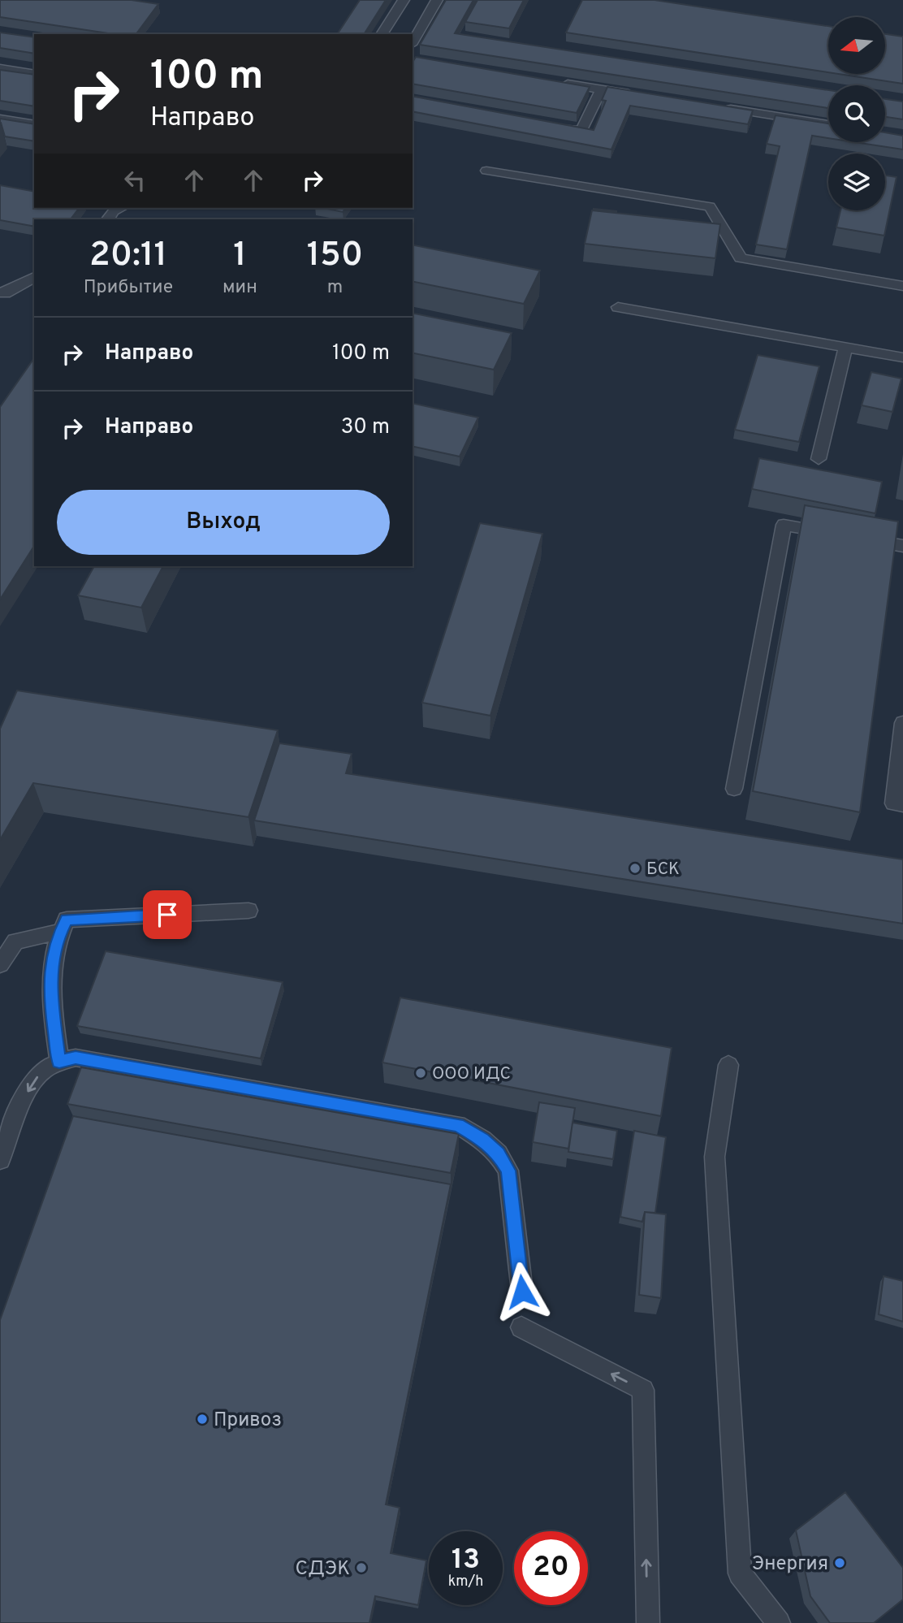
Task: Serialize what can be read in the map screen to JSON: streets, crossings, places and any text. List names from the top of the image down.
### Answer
{
  "places": [
    "БСК",
    "ООО ИДС",
    "Привоз",
    "Энергия",
    "СДЭК"
  ],
  "north": "left",
  "page": {
    "turn": ["100 m", "Направо"],
    "eta": [
      "20:11",
      "Прибытие",
      "1",
      "мин",
      "150",
      "m"
    ],
    "list": [
      {
        "name": "Направо",
        "value": "100 m"
      },
      {
        "name": "Направо",
        "value": "30 m"
      }
    ],
    "buttons": "Выход",
    "speed": "13 km/h",
    "limit": "20"
  }
}
